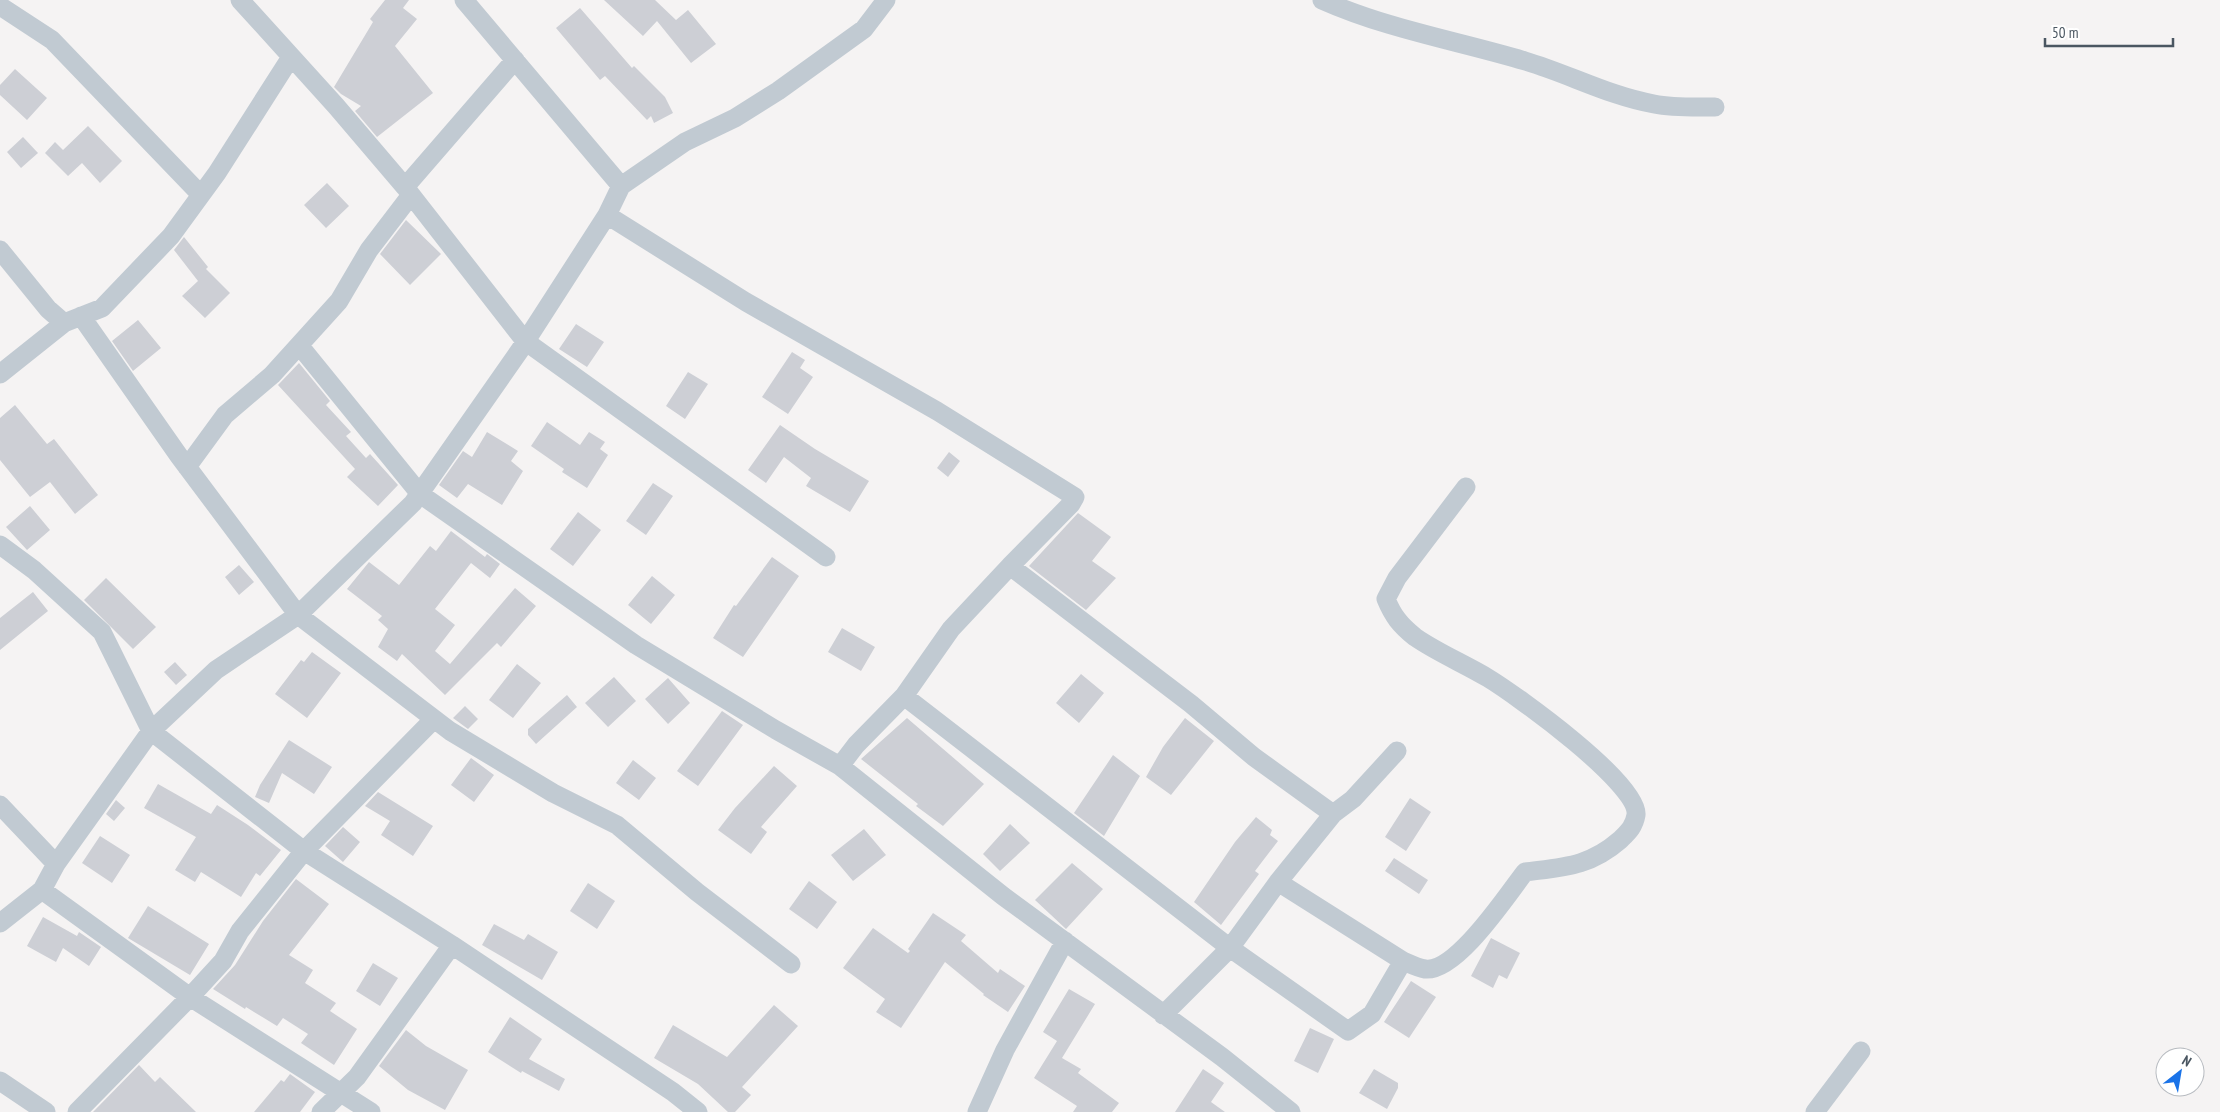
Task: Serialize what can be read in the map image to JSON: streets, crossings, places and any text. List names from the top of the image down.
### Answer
{
  "scale_bar": "50 m",
  "north": "top right"
}
